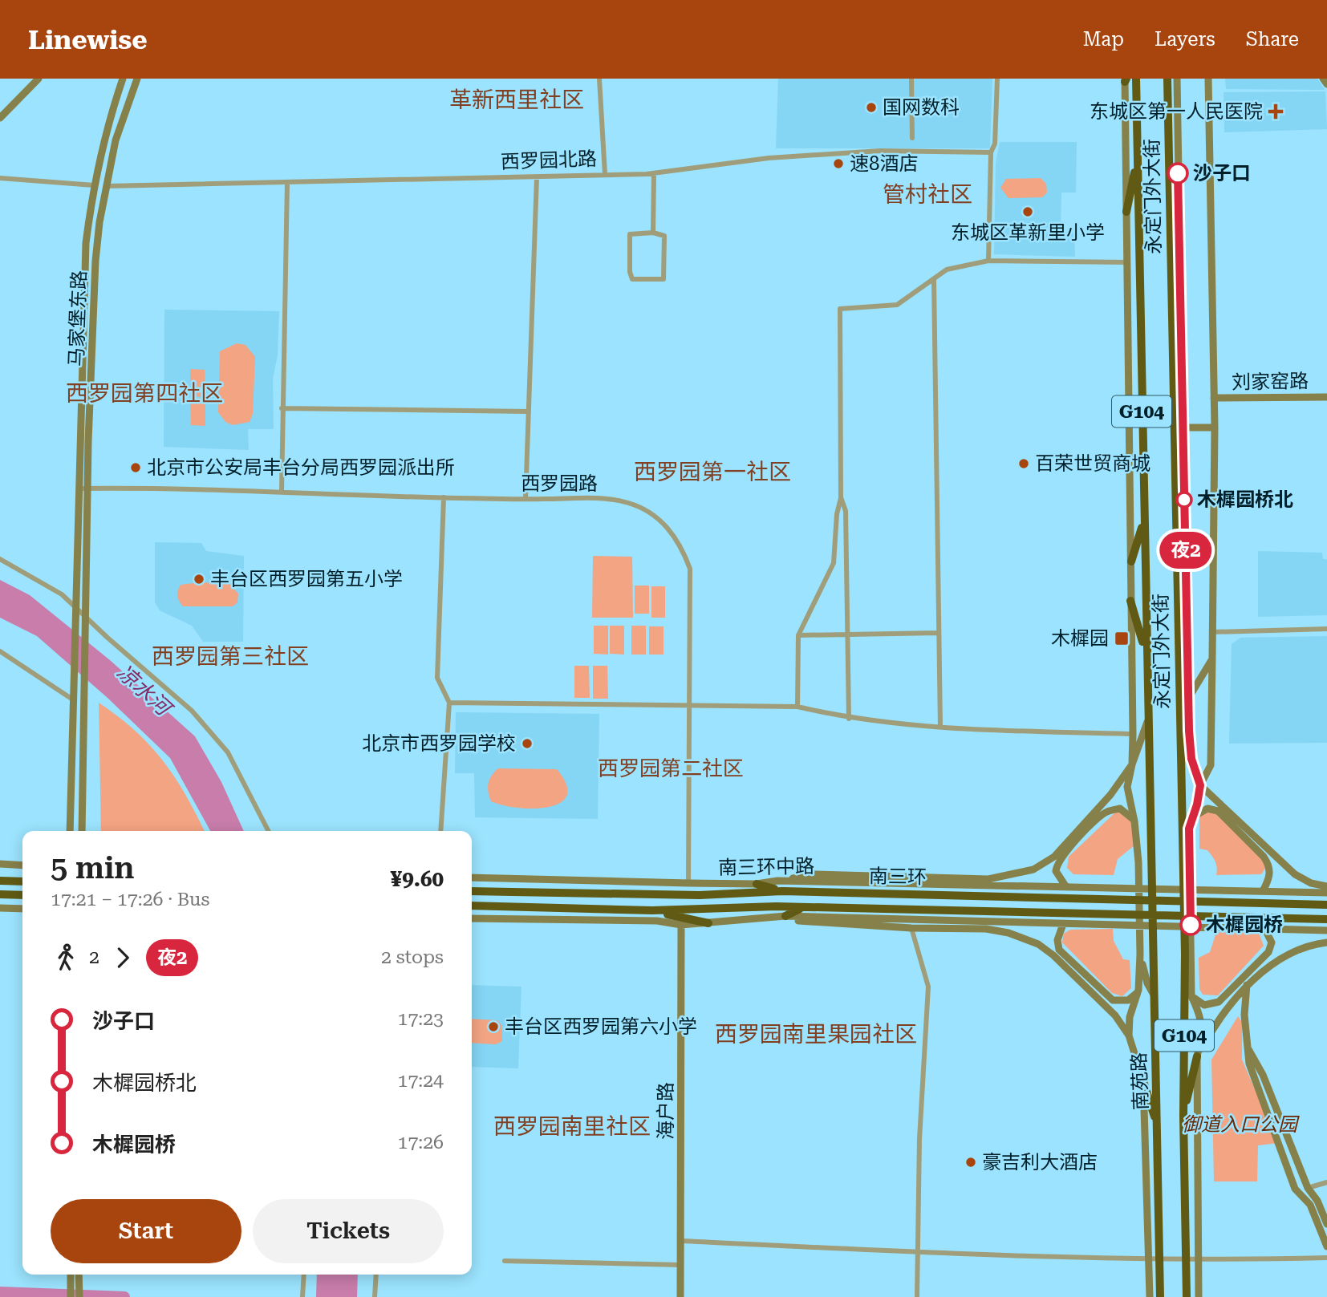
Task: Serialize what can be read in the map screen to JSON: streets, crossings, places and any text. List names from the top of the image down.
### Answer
{
  "streets": {
    "highway": [
      "永定门外大街",
      "G104",
      "南三环",
      "南苑路"
    ],
    "street": [
      "西罗园北路",
      "马家堡东路",
      "刘家窑路",
      "西罗园路",
      "南三环中路",
      "海户路"
    ]
  },
  "crossings": [
    ["西罗园北路", "马家堡东路"],
    ["永定门外大街", "G104"],
    ["永定门外大街", "南苑路"],
    ["马家堡东路", "西罗园路"],
    ["西罗园路", "南三环中路"]
  ],
  "districts": [
    "革新西里社区",
    "管村社区",
    "西罗园第四社区",
    "西罗园第一社区",
    "西罗园第三社区",
    "西罗园第二社区",
    "西罗园南里果园社区",
    "西罗园南里社区"
  ],
  "water": ["凉水河"],
  "parks": ["御道入口公园"],
  "places": {
    "other": [
      "国网数科",
      "速8酒店",
      "沙子口",
      "东城区革新里小学",
      "百荣世贸商城",
      "北京市公安局丰台分局西罗园派出所",
      "木樨园桥北",
      "丰台区西罗园第五小学",
      "北京市西罗园学校",
      "木樨园桥",
      "丰台区西罗园第六小学",
      "豪吉利大酒店"
    ],
    "health": ["东城区第一人民医院"],
    "transit": ["木樨园"]
  },
  "lines": ["bus line 夜2"],
  "page": {
    "header": "Linewise",
    "nav": ["Map", "Layers", "Share"],
    "on_map": "夜2",
    "heading": ["5 min", "17:21 – 17:26 · Bus", "¥9.60"],
    "legs": ["2", "夜2", "2 stops"],
    "list": [
      {
        "name": "沙子口",
        "value": "17:23"
      },
      {
        "name": "木樨园桥北",
        "value": "17:24"
      },
      {
        "name": "木樨园桥",
        "value": "17:26"
      }
    ],
    "buttons": ["Start", "Tickets"]
  }
}
